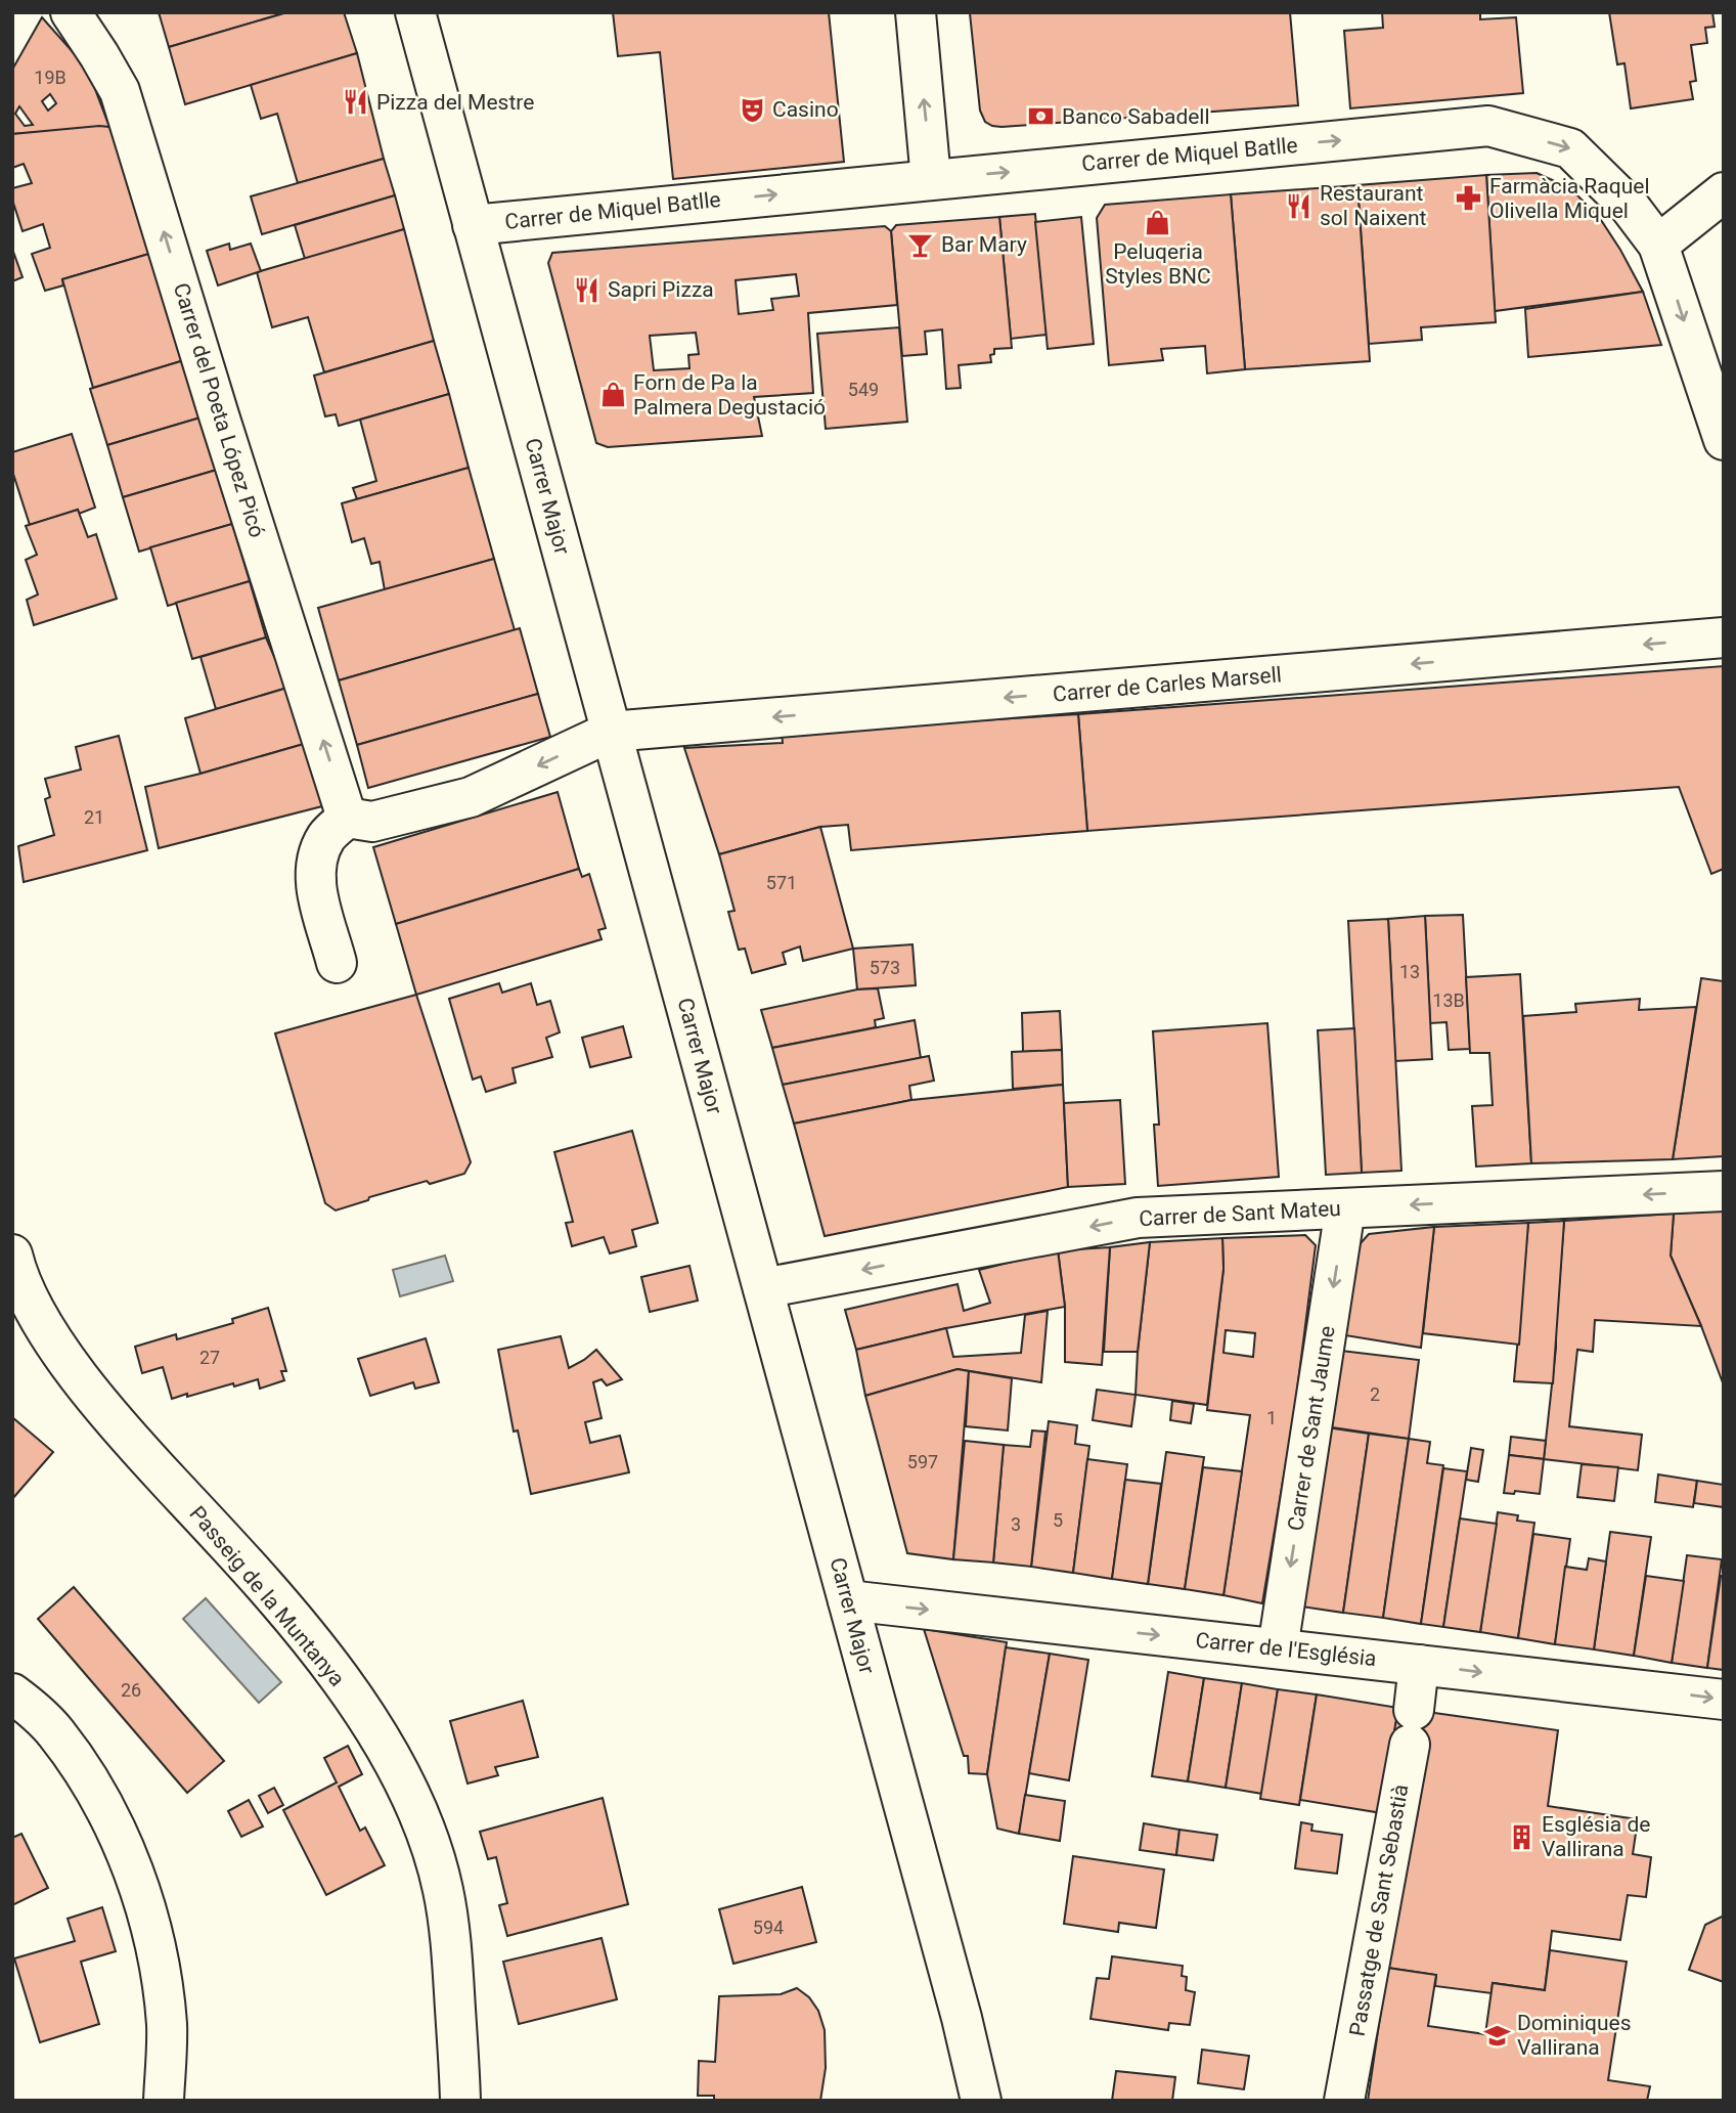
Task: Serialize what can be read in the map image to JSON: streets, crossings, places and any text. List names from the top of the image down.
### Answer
{
  "streets": {
    "street": [
      "Carrer de Miquel Batlle",
      "Carrer del Poeta López Picó",
      "Carrer Major",
      "Carrer de Carles Marsell",
      "Carrer de Sant Mateu",
      "Carrer de Sant Jaume",
      "Passeig de la Muntanya",
      "Carrer de l'Església",
      "Passatge de Sant Sebastià"
    ]
  },
  "crossings": [
    ["Carrer de Miquel Batlle", "Carrer Major"],
    ["Carrer Major", "Carrer de Carles Marsell"],
    ["Carrer Major", "Carrer de Sant Mateu"],
    ["Carrer Major", "Carrer de l'Església"],
    ["Carrer de Sant Mateu", "Carrer de Sant Jaume"],
    ["Carrer de Sant Jaume", "Carrer de l'Església"],
    ["Carrer de l'Església", "Passatge de Sant Sebastià"]
  ],
  "one_way": [
    "Carrer de Miquel Batlle",
    "Carrer del Poeta López Picó",
    "Carrer de Carles Marsell",
    "Carrer de Sant Mateu",
    "Carrer de Sant Jaume",
    "Carrer de l'Església"
  ],
  "places": {
    "restaurant": ["Pizza del Mestre", "Restaurant sol Naixent", "Sapri Pizza"],
    "theatre": ["Casino"],
    "bank": ["Banco Sabadell"],
    "pharmacy": ["Farmàcia Raquel Olivella Miquel"],
    "shop": ["Peluqeria Styles BNC", "Forn de Pa la Palmera Degustació"],
    "bar": ["Bar Mary"],
    "building": ["Església de Vallirana"],
    "school or university": ["Dominiques Vallirana"]
  },
  "house_numbers": [
    "19B",
    "549",
    "21",
    "571",
    "573",
    "13",
    "13B",
    "27",
    "2",
    "1",
    "597",
    "5",
    "3",
    "26",
    "594"
  ]
}
